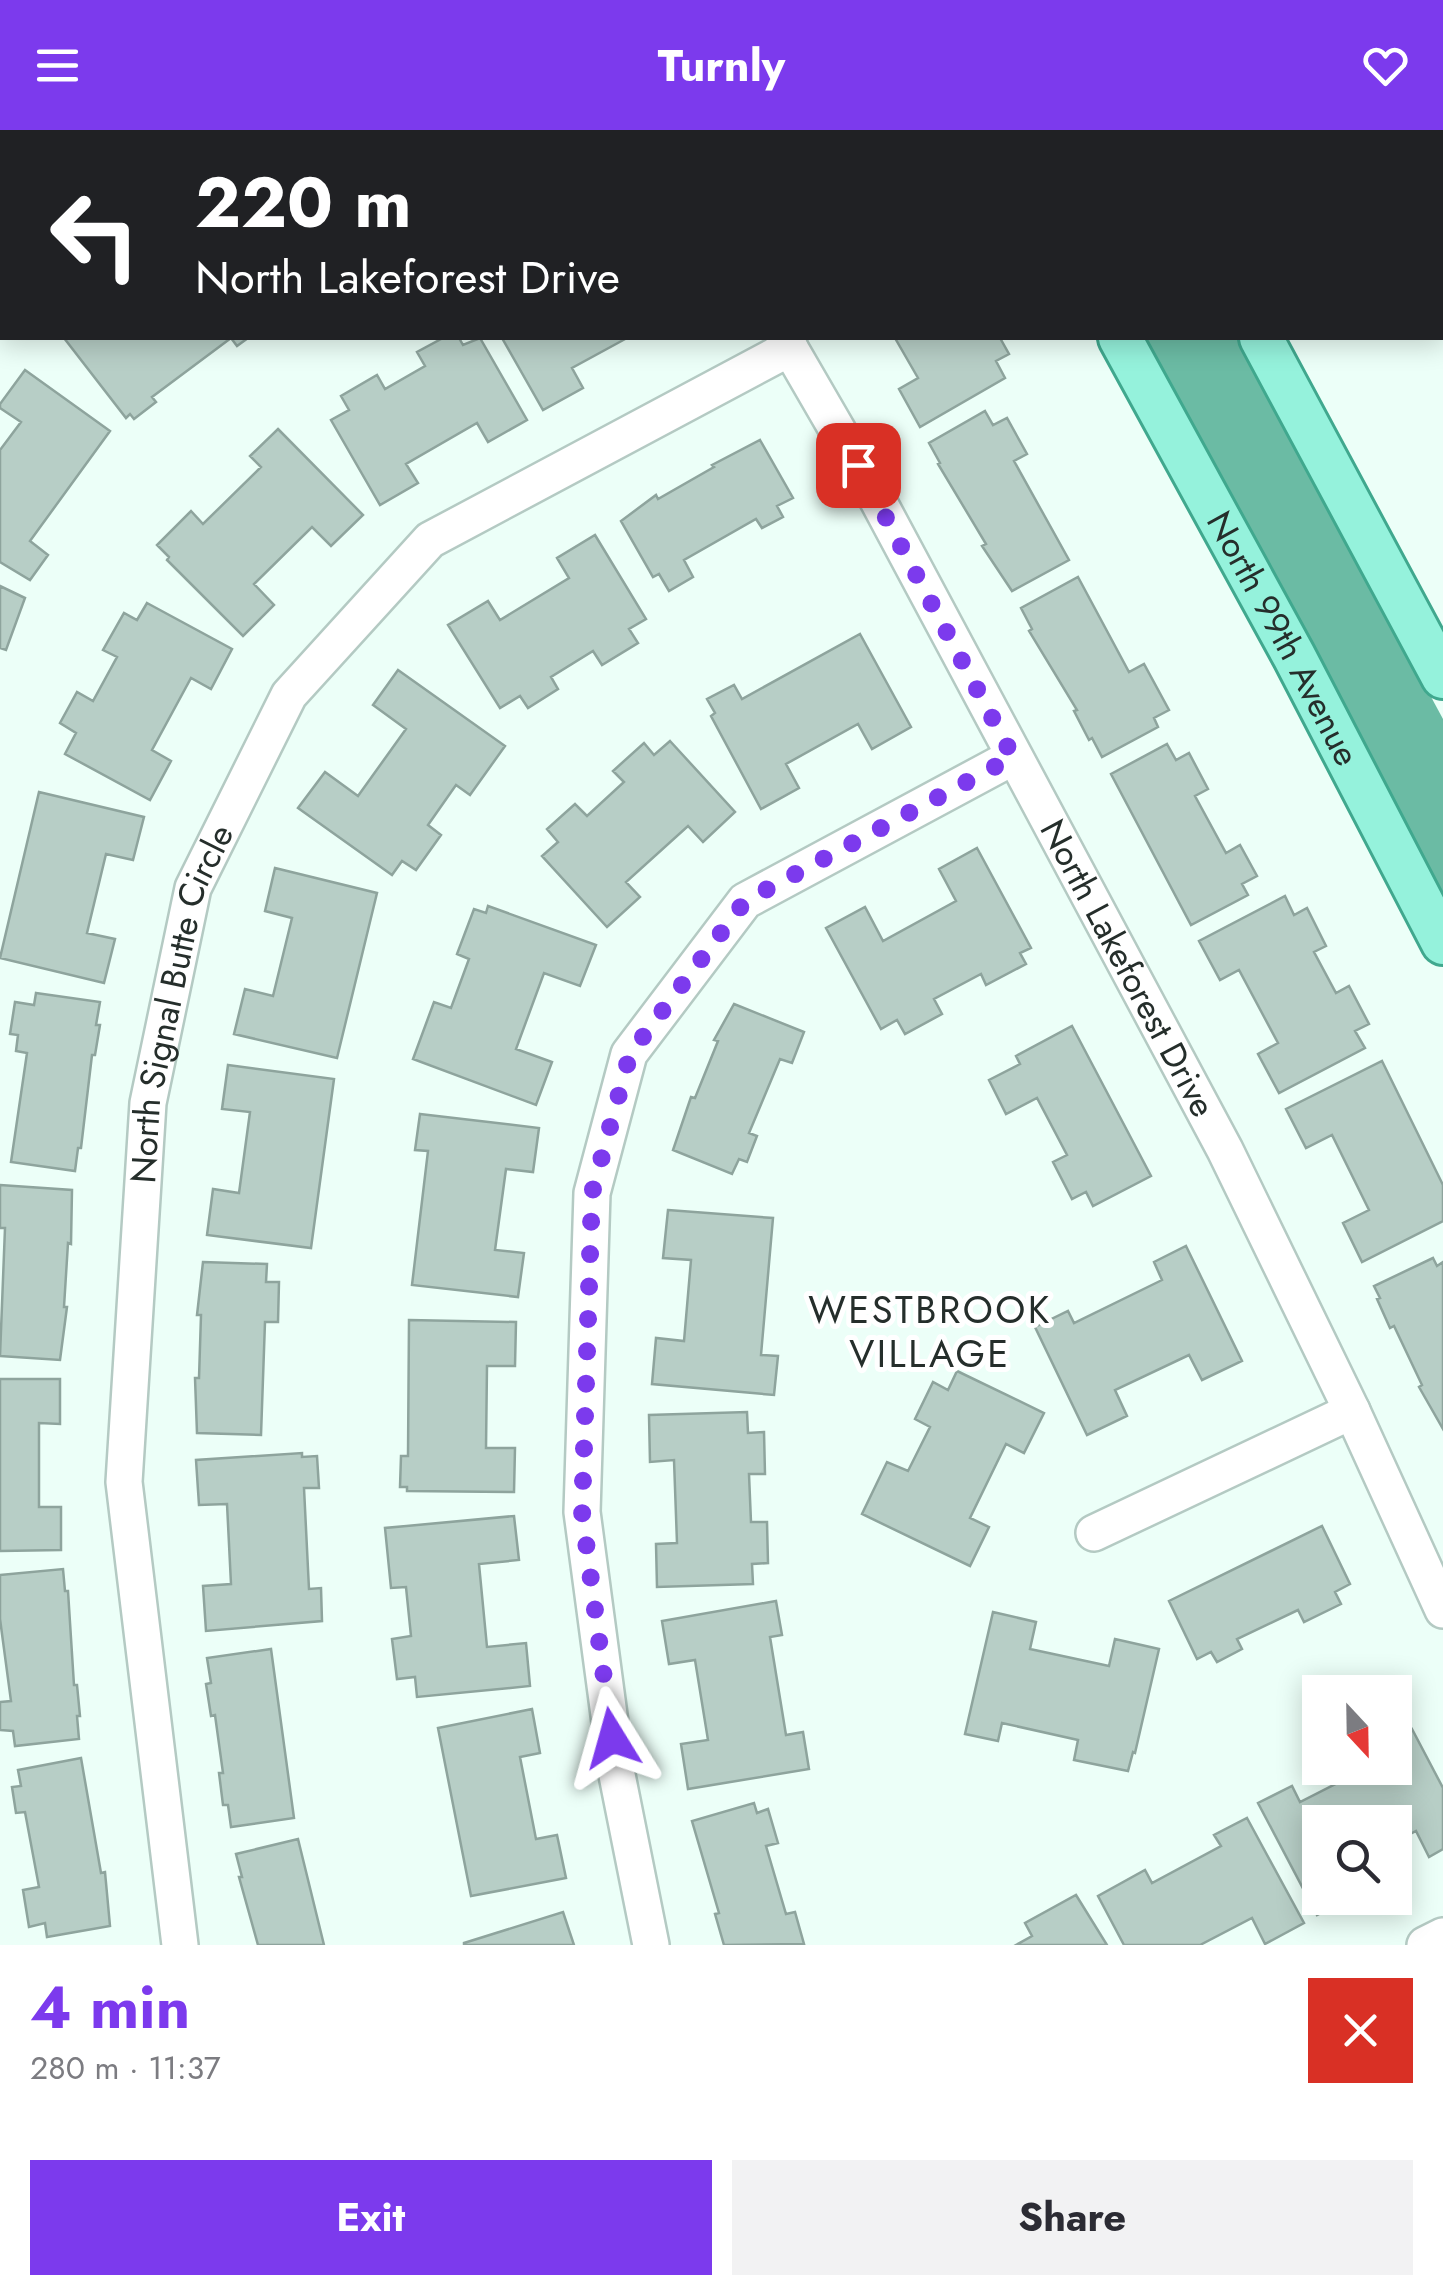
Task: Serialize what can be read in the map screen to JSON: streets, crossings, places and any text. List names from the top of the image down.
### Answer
{
  "streets": {
    "main road": ["North 99th Avenue"],
    "street": ["North Lakeforest Drive", "North Signal Butte Circle"]
  },
  "crossings": [
    ["North Lakeforest Drive", "North Signal Butte Circle"]
  ],
  "districts": ["WESTBROOK VILLAGE"],
  "north": "bottom",
  "page": {
    "header": "Turnly",
    "turn": ["220 m", "North Lakeforest Drive"],
    "heading": ["4 min", "280 m · 11:37"],
    "buttons": ["Exit", "Share"]
  }
}
